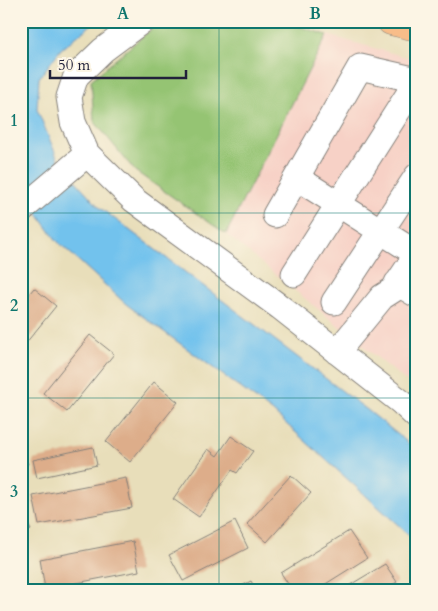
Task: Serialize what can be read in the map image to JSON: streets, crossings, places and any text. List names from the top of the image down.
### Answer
{
  "scale_bar": "50 m",
  "grid": {
    "columns": ["A", "B"],
    "rows": ["1", "2", "3"]
  }
}
